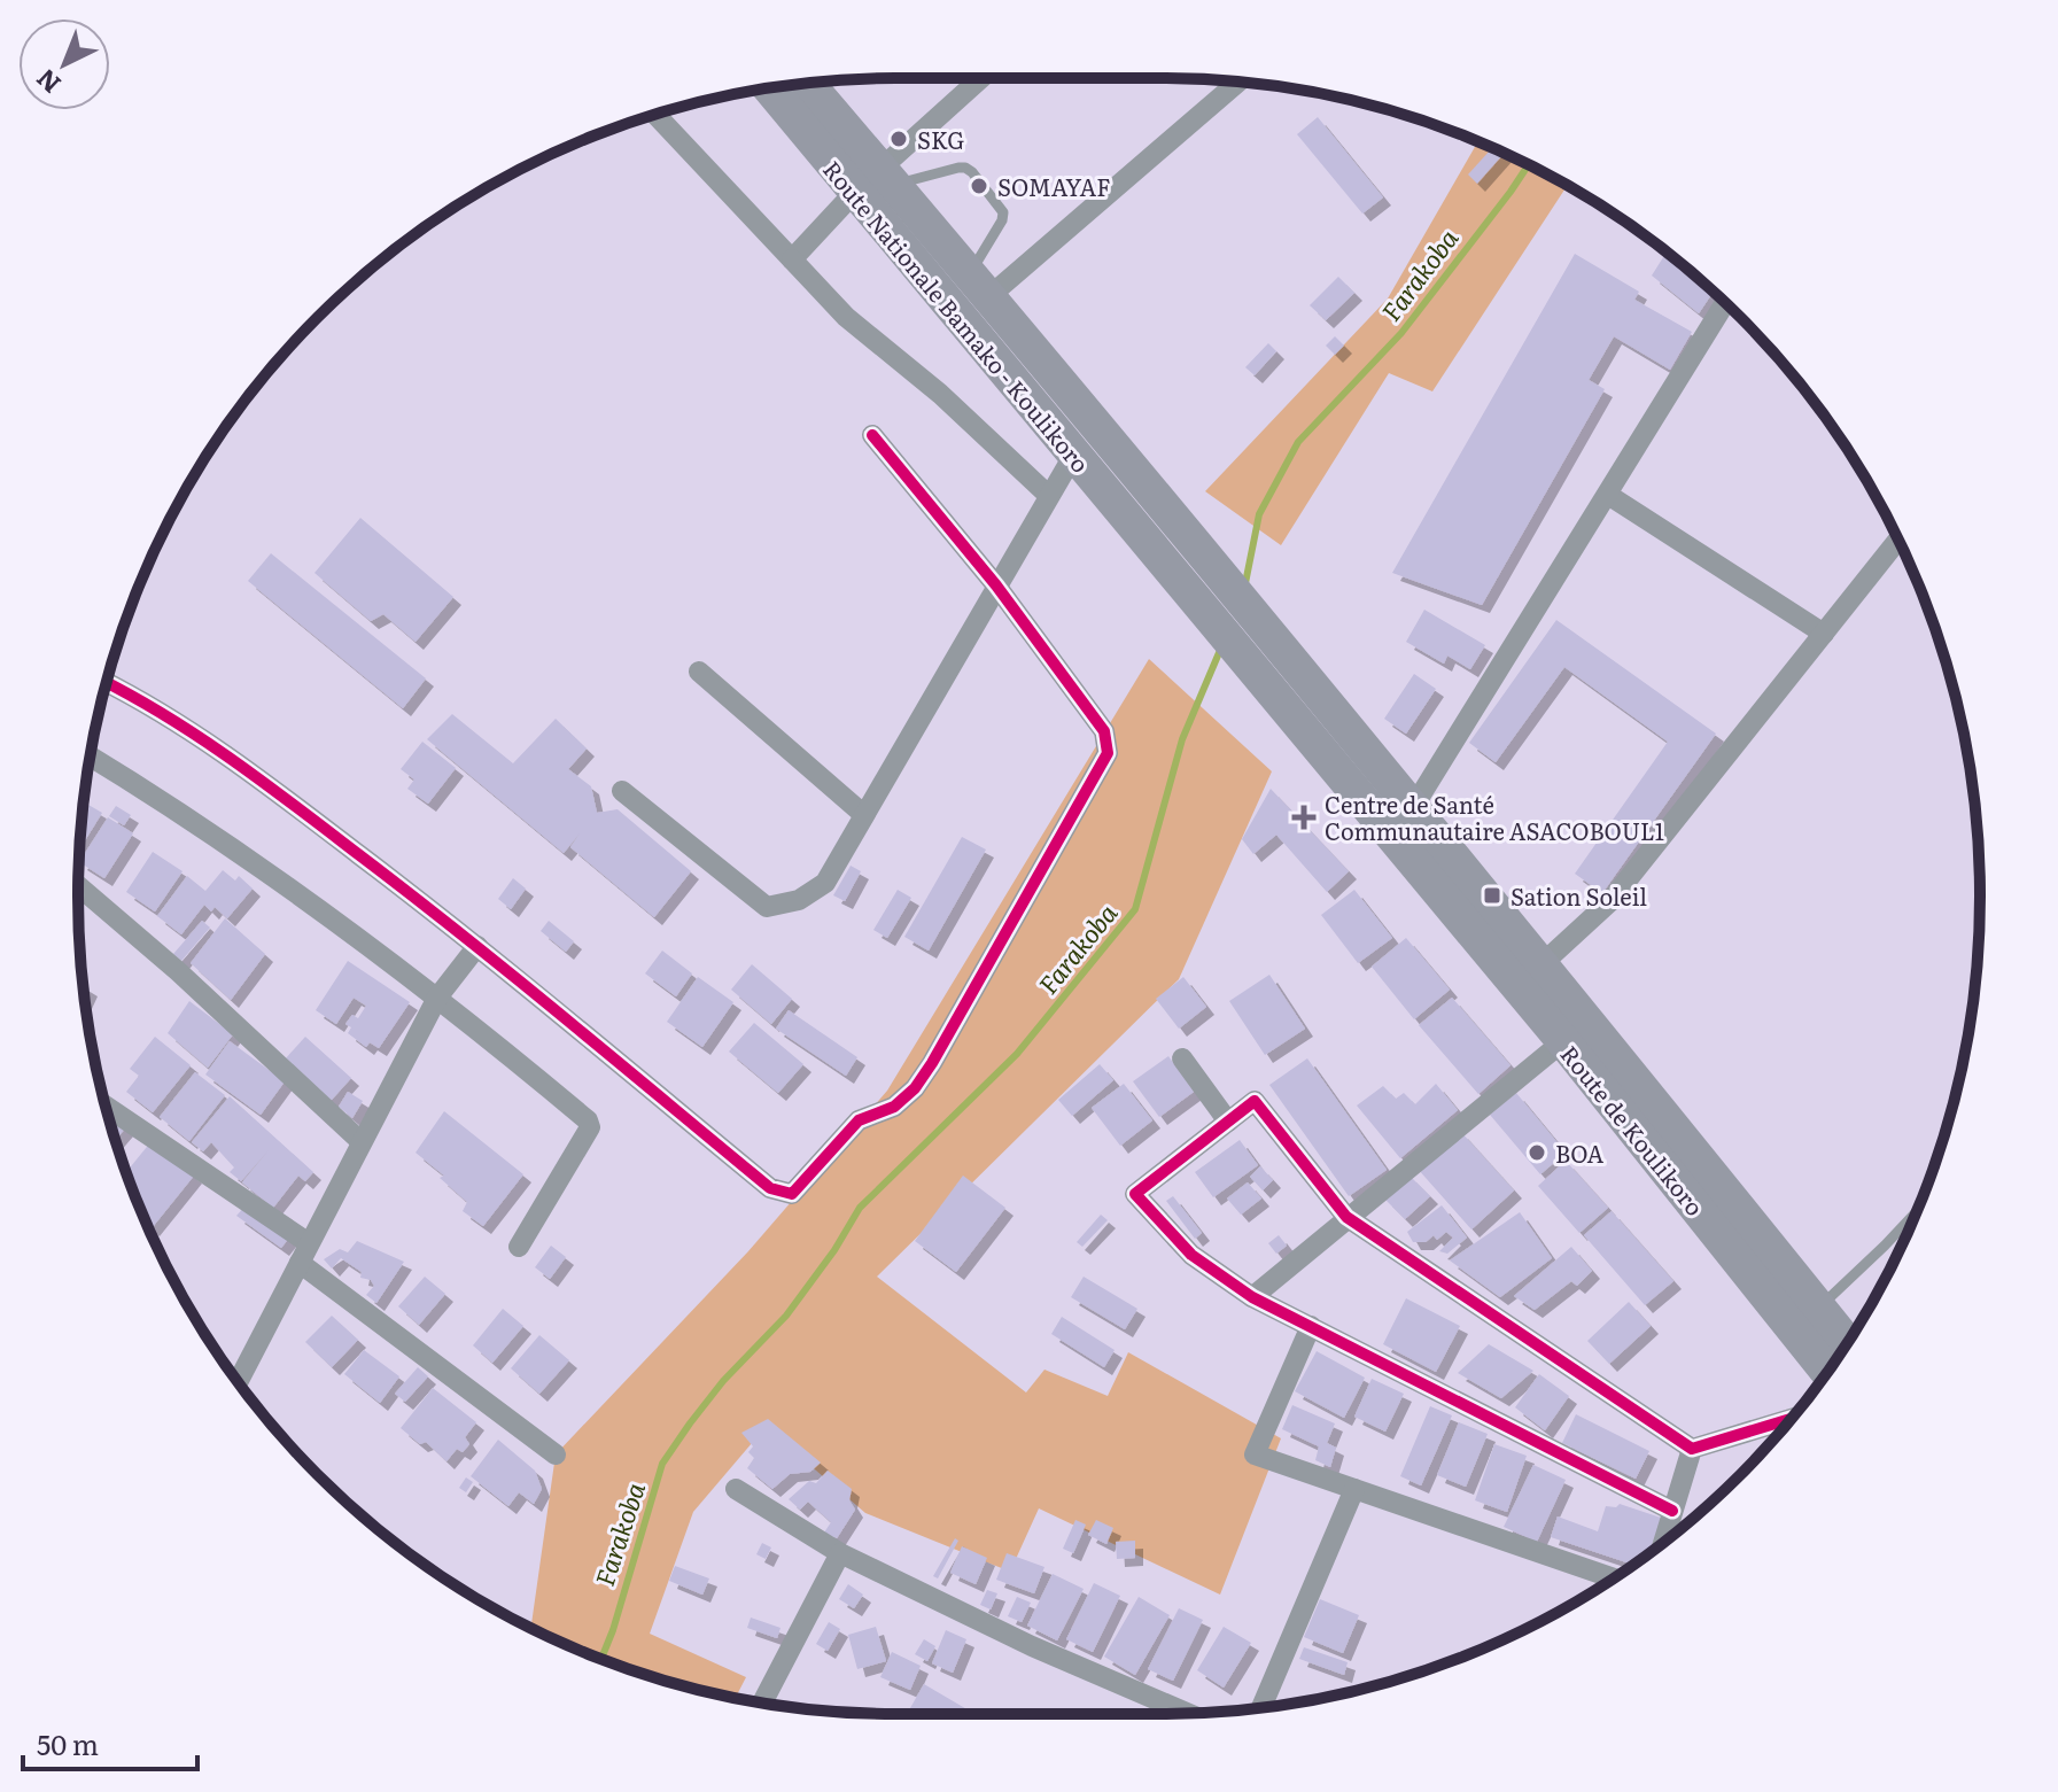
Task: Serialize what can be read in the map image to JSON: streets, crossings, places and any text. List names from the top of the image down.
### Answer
{
  "streets": {
    "main road": ["Route Nationale Bamako - Koulikoro", "Route de Koulikoro"]
  },
  "crossings": [
    ["Route Nationale Bamako - Koulikoro", "Route de Koulikoro"]
  ],
  "water": ["Farakoba"],
  "places": {
    "other": ["SKG", "SOMAYAF", "BOA"],
    "health": ["Centre de Santé Communautaire ASACOBOUL1"],
    "transit": ["Sation Soleil"]
  },
  "scale_bar": "50 m",
  "north": "bottom left"
}
